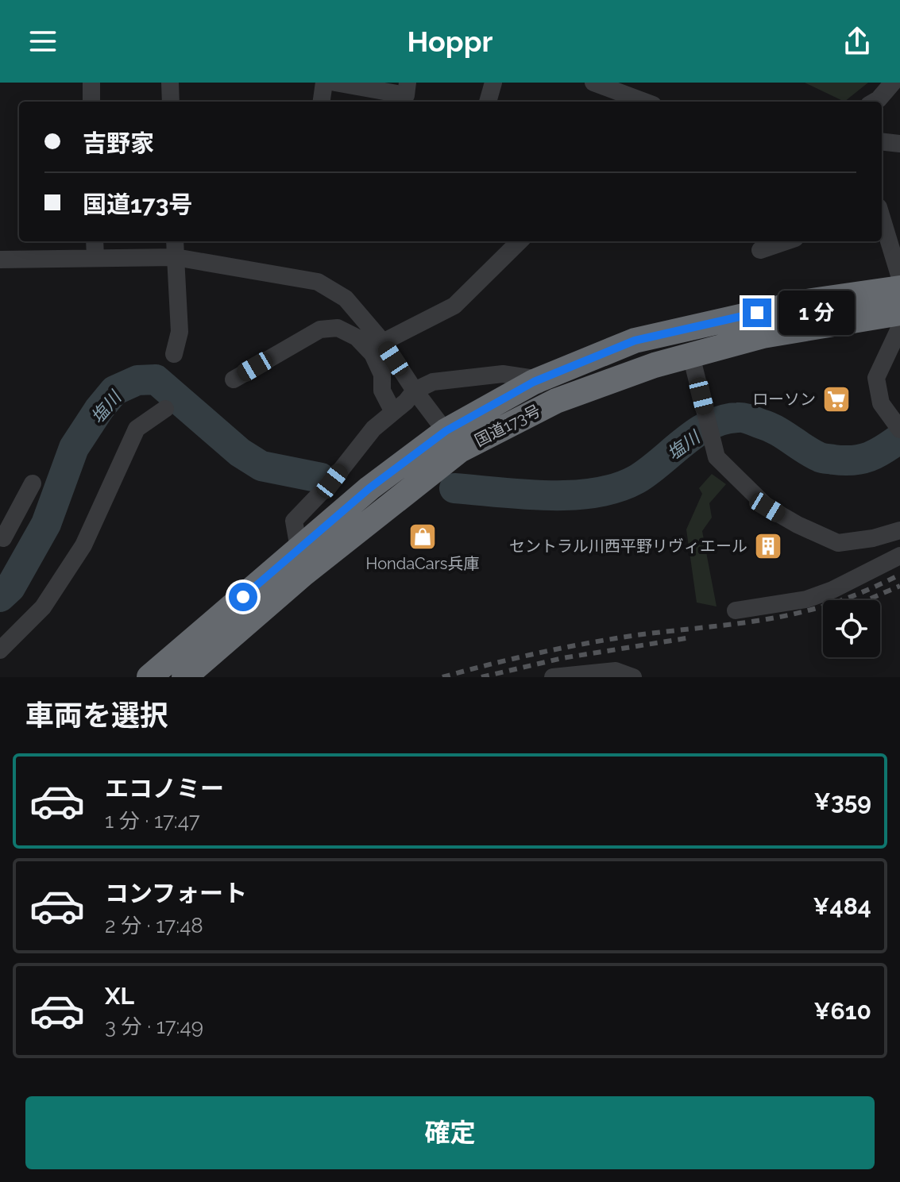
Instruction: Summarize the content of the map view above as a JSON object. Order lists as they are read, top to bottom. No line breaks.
{"streets":{"highway":["国道173号"]},"water":["塩川"],"places":{"supermarket":["ローソン"],"shop":["HondaCars兵庫"],"building":["セントラル川西平野リヴィエール"]},"page":{"header":"Hoppr","banner":["吉野家","国道173号"],"bubble":"1 分","heading":"車両を選択","list":[{"name":"エコノミー","note":"1 分 · 17:47","value":"¥359"},{"name":"コンフォート","note":"2 分 · 17:48","value":"¥484"},{"name":"XL","note":"3 分 · 17:49","value":"¥610"}],"buttons":"確定"}}
